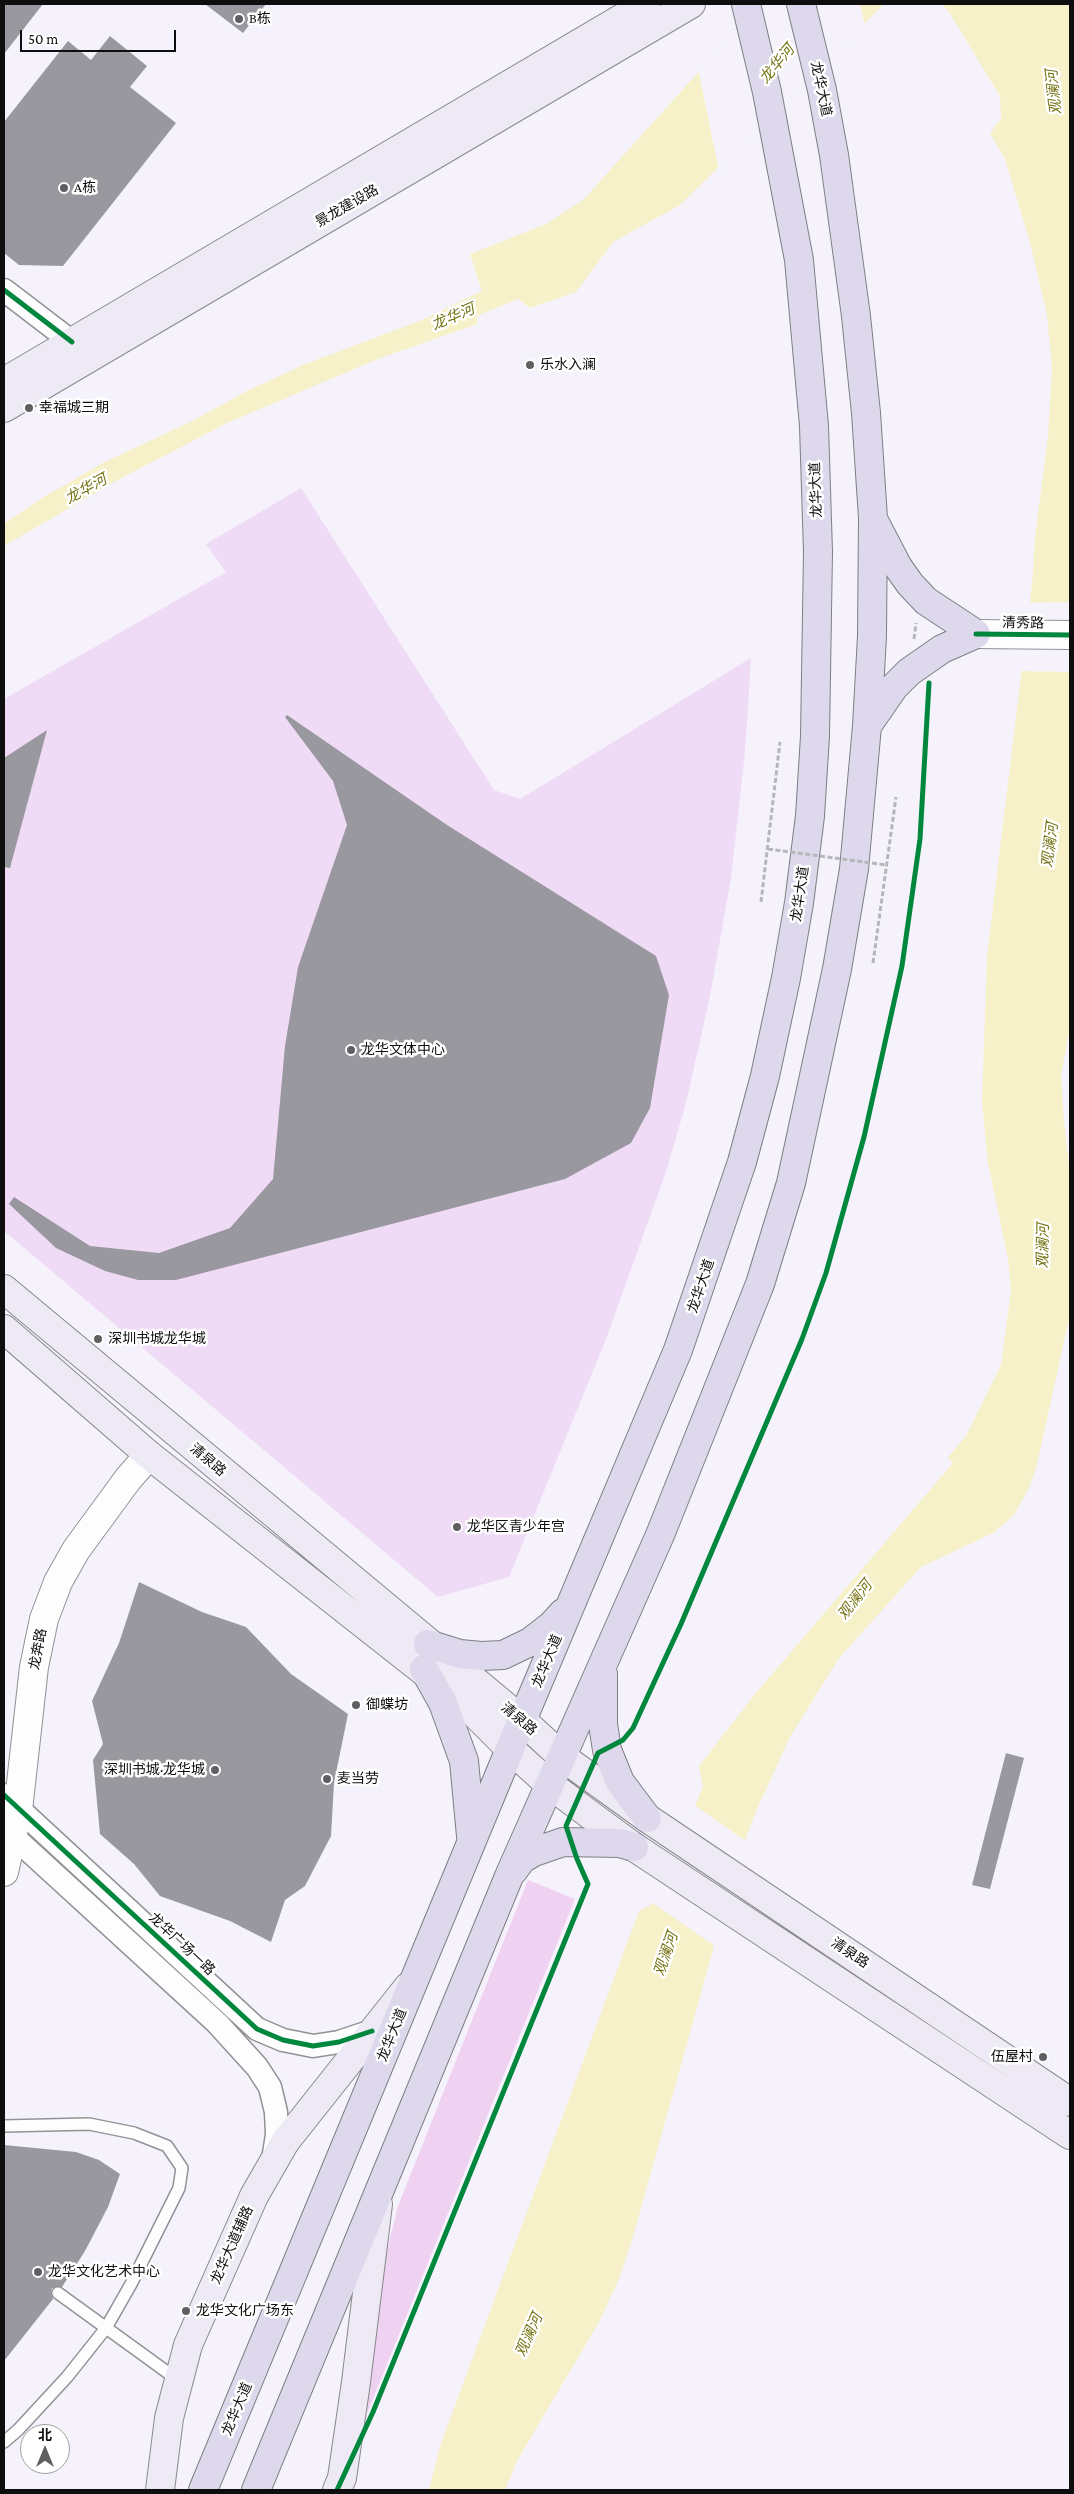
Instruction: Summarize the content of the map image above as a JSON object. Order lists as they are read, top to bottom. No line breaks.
{"streets":{"main road":["龙华大道","景龙建设路","清泉路","龙华大道辅路"],"street":["清秀路","龙奔路","龙华广场一路"]},"crossings":[["龙华大道","清泉路"],["龙华大道","龙华大道辅路"],["清泉路","龙奔路"],["龙奔路","龙华广场一路"],["龙华广场一路","龙华大道辅路"]],"water":["龙华河","观澜河"],"places":["B栋","A栋","乐水入澜","幸福城三期","龙华文体中心","深圳书城龙华城","龙华区青少年宫","御蝶坊","深圳书城·龙华城","麦当劳","伍屋村","龙华文化艺术中心","龙华文化广场东"],"scale_bar":"50 m","north":"top"}
